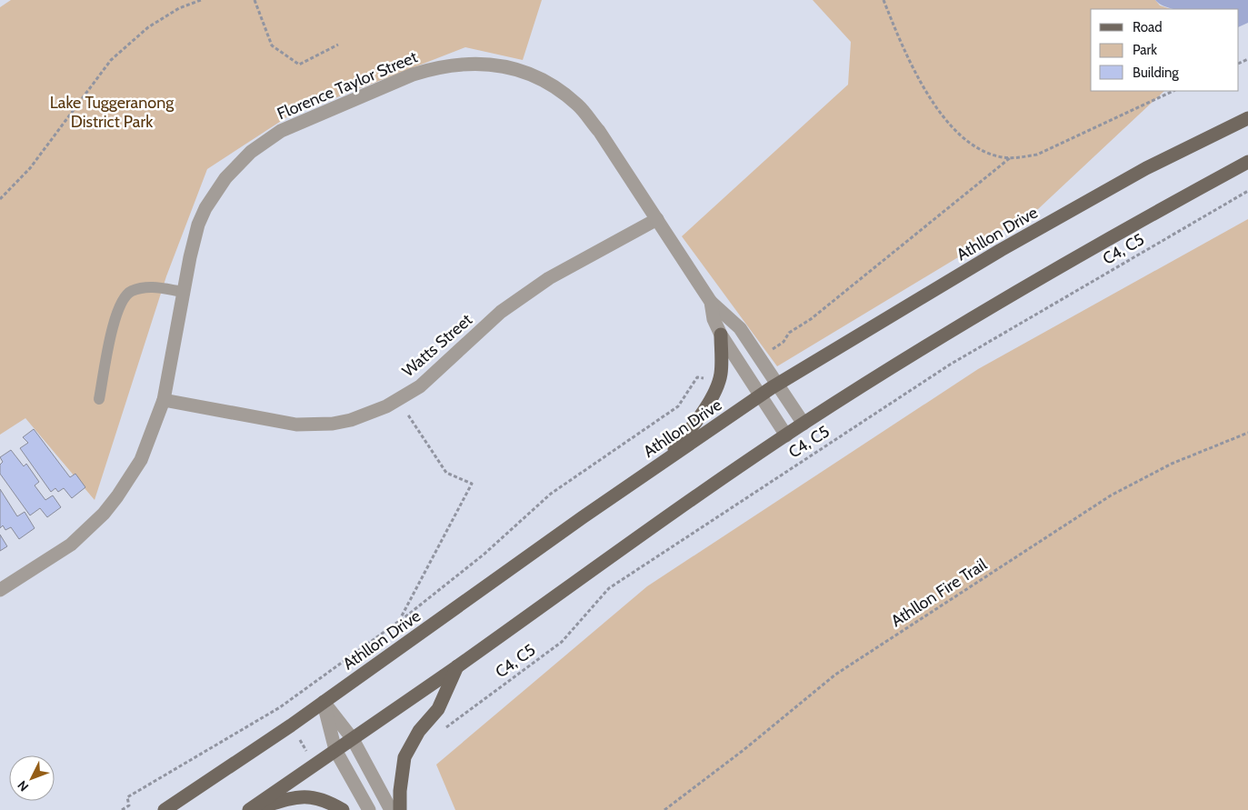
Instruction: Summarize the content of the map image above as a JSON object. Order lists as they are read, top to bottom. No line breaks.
{"streets":{"main road":["Athllon Drive"],"street":["Florence Taylor Street","Watts Street"],"path":["C4, C5","Athllon Fire Trail"]},"crossings":[["Florence Taylor Street","Athllon Drive"],["Florence Taylor Street","Watts Street"]],"parks":["Lake Tuggeranong District Park"],"legend":["Road","Park","Building"],"north":"bottom left"}
